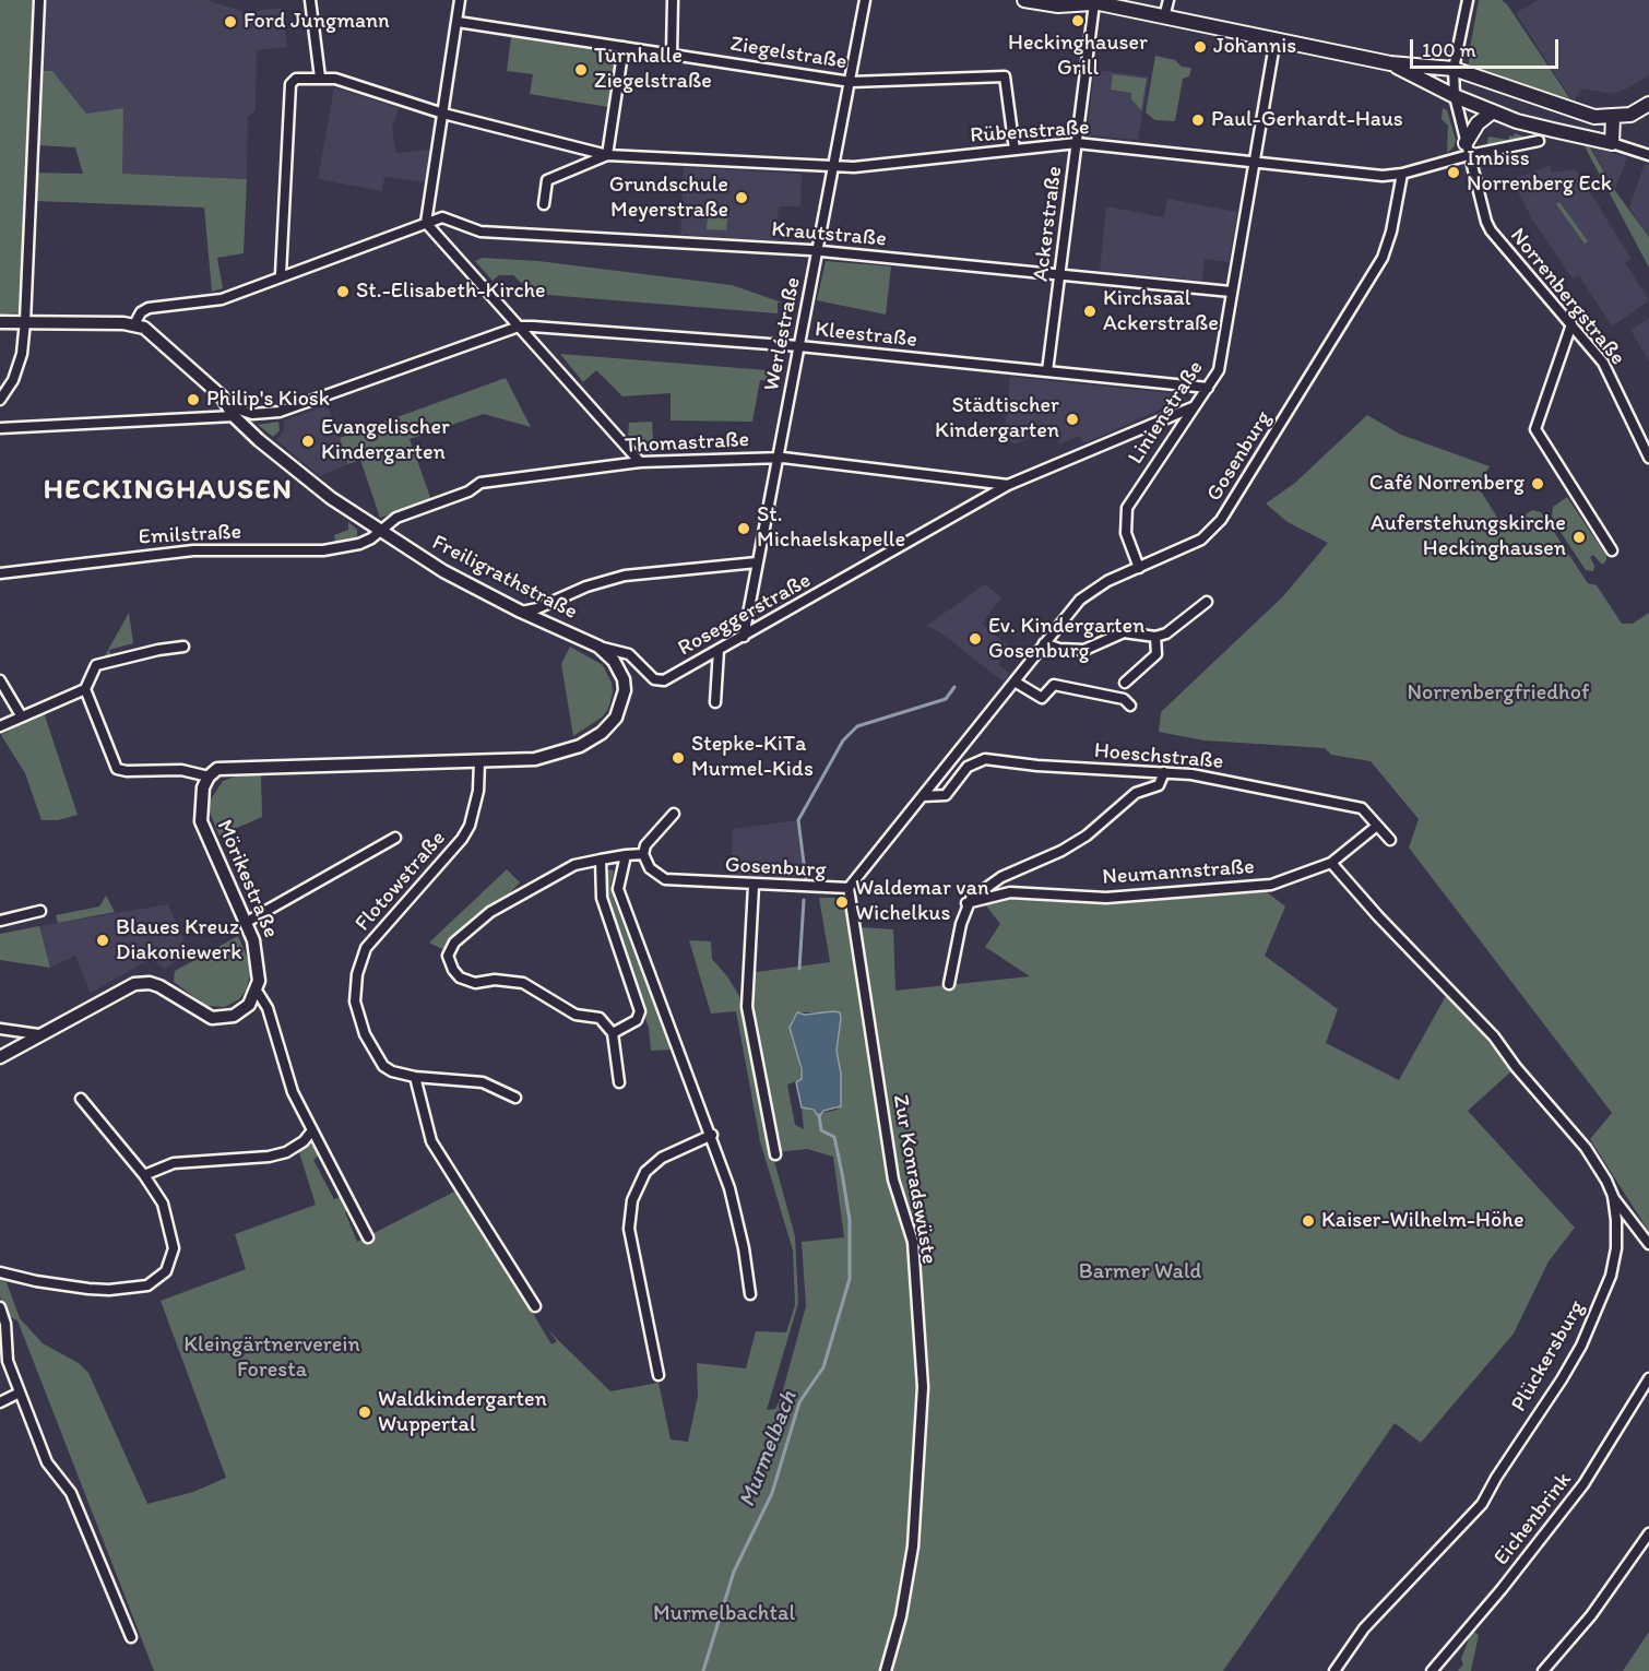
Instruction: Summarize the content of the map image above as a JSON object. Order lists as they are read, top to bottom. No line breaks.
{"streets":{"street":["Ziegelstraße","Rübenstraße","Ackerstraße","Krautstraße","Norrenbergstraße","Werléstraße","Kleestraße","Linienstraße","Thomastraße","Gosenburg","Emilstraße","Freiligrathstraße","Roseggerstraße","Hoeschstraße","Neumannstraße","Mörikestraße","Flotowstraße","Zur Konradswüste","Plückersburg","Eichenbrink"]},"crossings":[["Ziegelstraße","Rübenstraße"],["Ziegelstraße","Werléstraße"],["Rübenstraße","Ackerstraße"],["Rübenstraße","Norrenbergstraße"],["Rübenstraße","Werléstraße"],["Rübenstraße","Linienstraße"],["Rübenstraße","Gosenburg"],["Ackerstraße","Krautstraße"],["Ackerstraße","Kleestraße"],["Krautstraße","Werléstraße"],["Krautstraße","Linienstraße"],["Krautstraße","Freiligrathstraße"],["Werléstraße","Kleestraße"],["Werléstraße","Thomastraße"],["Werléstraße","Roseggerstraße"],["Kleestraße","Linienstraße"],["Linienstraße","Gosenburg"],["Linienstraße","Roseggerstraße"],["Thomastraße","Emilstraße"],["Thomastraße","Freiligrathstraße"],["Thomastraße","Roseggerstraße"],["Gosenburg","Hoeschstraße"],["Gosenburg","Zur Konradswüste"],["Emilstraße","Freiligrathstraße"],["Freiligrathstraße","Roseggerstraße"],["Freiligrathstraße","Mörikestraße"],["Freiligrathstraße","Flotowstraße"],["Hoeschstraße","Neumannstraße"],["Neumannstraße","Plückersburg"]],"districts":["HECKINGHAUSEN"],"water":["Murmelbach"],"parks":["Norrenbergfriedhof","Barmer Wald","Kleingärtnerverein Foresta","Murmelbachtal"],"places":["Heckinghauser Grill","Ford Jungmann","Johannis","Turnhalle Ziegelstraße","Paul-Gerhardt-Haus","Imbiss Norrenberg Eck","Grundschule Meyerstraße","St.-Elisabeth-Kirche","Kirchsaal Ackerstraße","Philip's Kiosk","Städtischer Kindergarten","Evangelischer Kindergarten","Café Norrenberg","St. Michaelskapelle","Auferstehungskirche Heckinghausen","Ev. Kindergarten Gosenburg","Stepke-KiTa Murmel-Kids","Waldemar van Wichelkus","Blaues Kreuz Diakoniewerk","Kaiser-Wilhelm-Höhe","Waldkindergarten Wuppertal"],"scale_bar":"100 m"}
